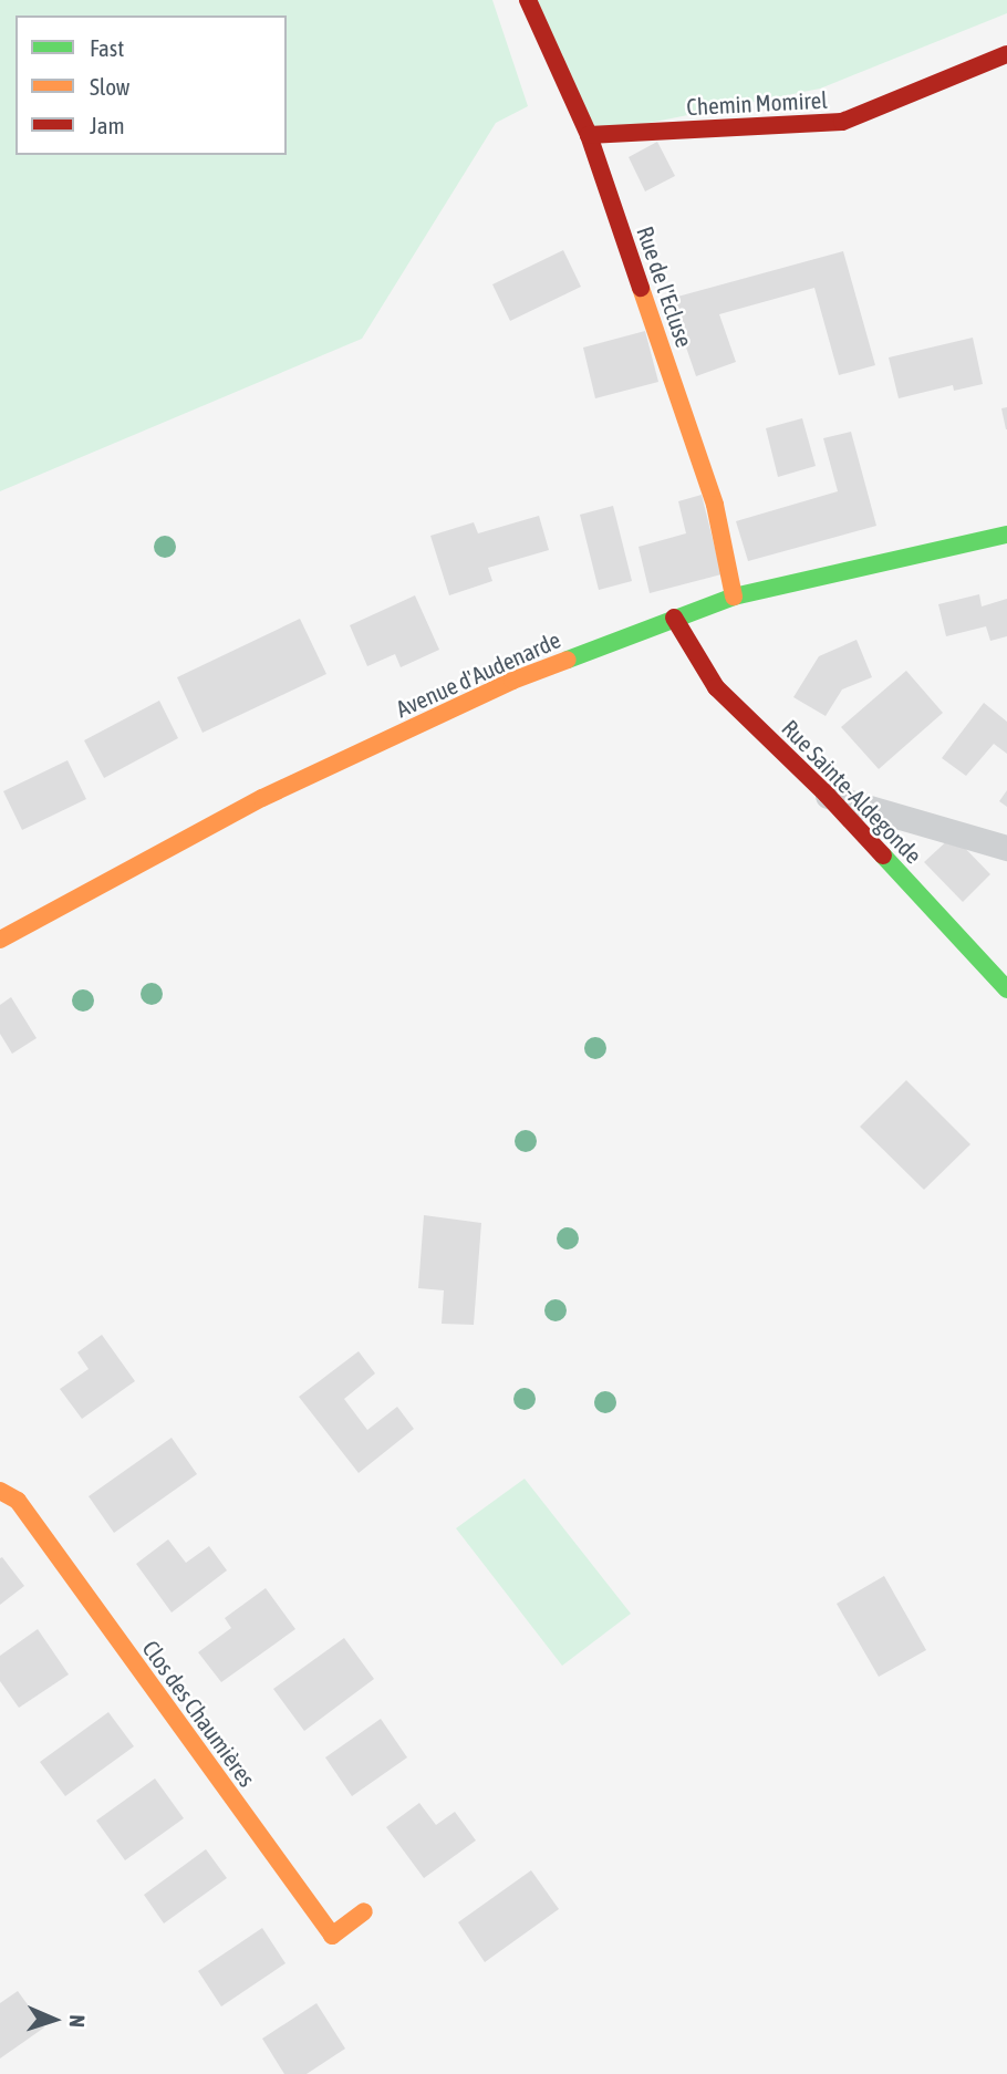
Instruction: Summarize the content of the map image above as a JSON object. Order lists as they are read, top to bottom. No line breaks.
{"streets":{"street":["Chemin Momirel","Rue de l'Ecluse","Avenue d'Audenarde","Rue Sainte-Aldegonde","Clos des Chaumières"]},"crossings":[["Chemin Momirel","Rue de l'Ecluse"],["Rue de l'Ecluse","Avenue d'Audenarde"],["Avenue d'Audenarde","Rue Sainte-Aldegonde"]],"legend":["Fast","Slow","Jam"],"north":"right"}
